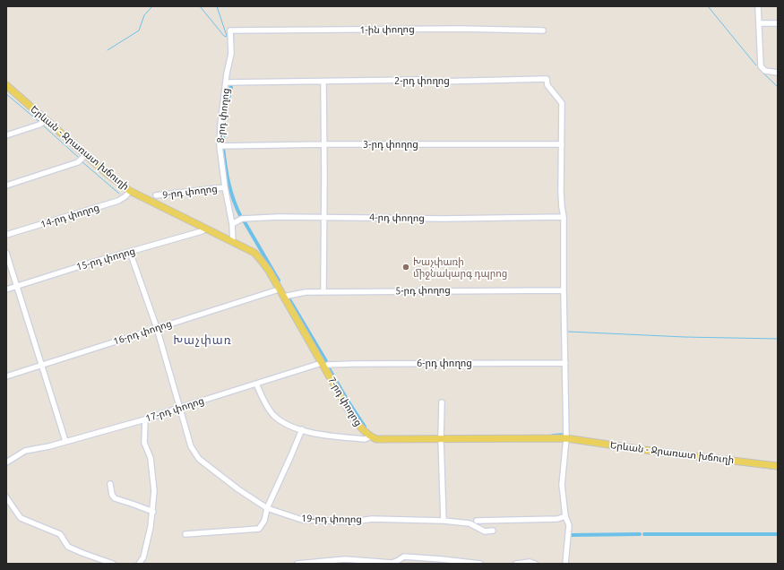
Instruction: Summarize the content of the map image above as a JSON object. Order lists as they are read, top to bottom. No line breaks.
{"streets":{"main road":["Երևան - Ջրառատ խճուղի","7-րդ փողոց"],"street":["1-ին փողոց","2-րդ փողոց","8-րդ փողոց","3-րդ փողոց","9-րդ փողոց","14-րդ փողոց","4-րդ փողոց","15-րդ փողոց","5-րդ փողոց","16-րդ փողոց","6-րդ փողոց","17-րդ փողոց","19-րդ փողոց"]},"crossings":[["1-ին փողոց","8-րդ փողոց"],["2-րդ փողոց","8-րդ փողոց"],["2-րդ փողոց","3-րդ փողոց"],["8-րդ փողոց","3-րդ փողոց"],["8-րդ փողոց","Երևան - Ջրառատ խճուղի"],["8-րդ փողոց","9-րդ փողոց"],["8-րդ փողոց","4-րդ փողոց"],["8-րդ փողոց","7-րդ փողոց"],["Երևան - Ջրառատ խճուղի","14-րդ փողոց"],["Երևան - Ջրառատ խճուղի","15-րդ փողոց"],["Երևան - Ջրառատ խճուղի","7-րդ փողոց"],["15-րդ փողոց","19-րդ փողոց"],["5-րդ փողոց","7-րդ փողոց"],["16-րդ փողոց","7-րդ փողոց"],["16-րդ փողոց","19-րդ փողոց"],["6-րդ փողոց","7-րդ փողոց"],["6-րդ փողոց","17-րդ փողոց"],["7-րդ փողոց","17-րդ փողոց"],["17-րդ փողոց","19-րդ փողոց"]],"districts":["Խաչփառ"],"places":["Խաչփառի միջնակարգ դպրոց"]}
